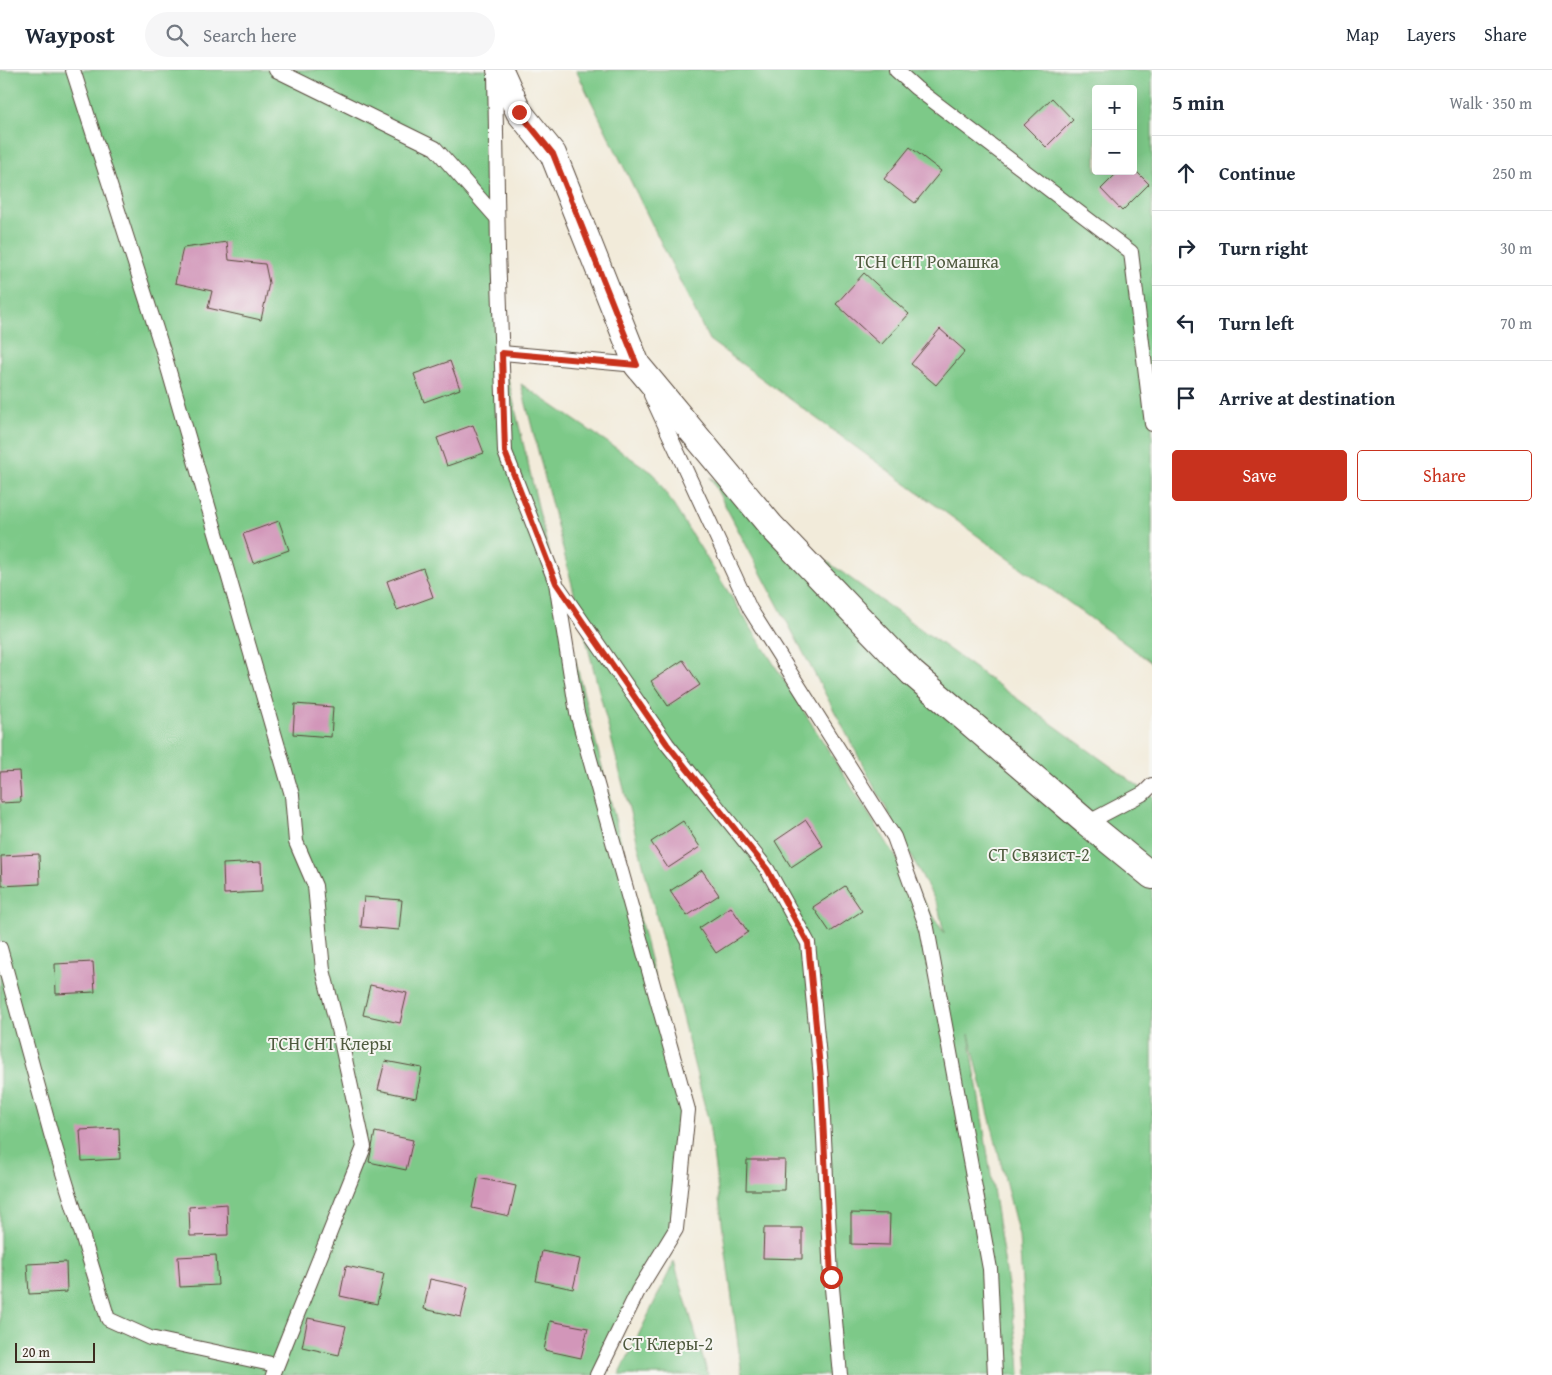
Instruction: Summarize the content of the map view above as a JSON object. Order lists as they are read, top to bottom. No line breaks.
{"parks":["ТСН СНТ Ромашка","СТ Связист-2","ТСН СНТ Клеры","СТ Клеры-2"],"scale_bar":"20 m","page":{"header":"Waypost","search":"Search here","nav":["Map","Layers","Share"],"heading":["5 min","Walk · 350 m"],"map_buttons":["+","−"],"list":[["Continue","250 m"],["Turn right","30 m"],["Turn left","70 m"],"Arrive at destination"],"buttons":["Save","Share"],"scale":"20 m"}}
